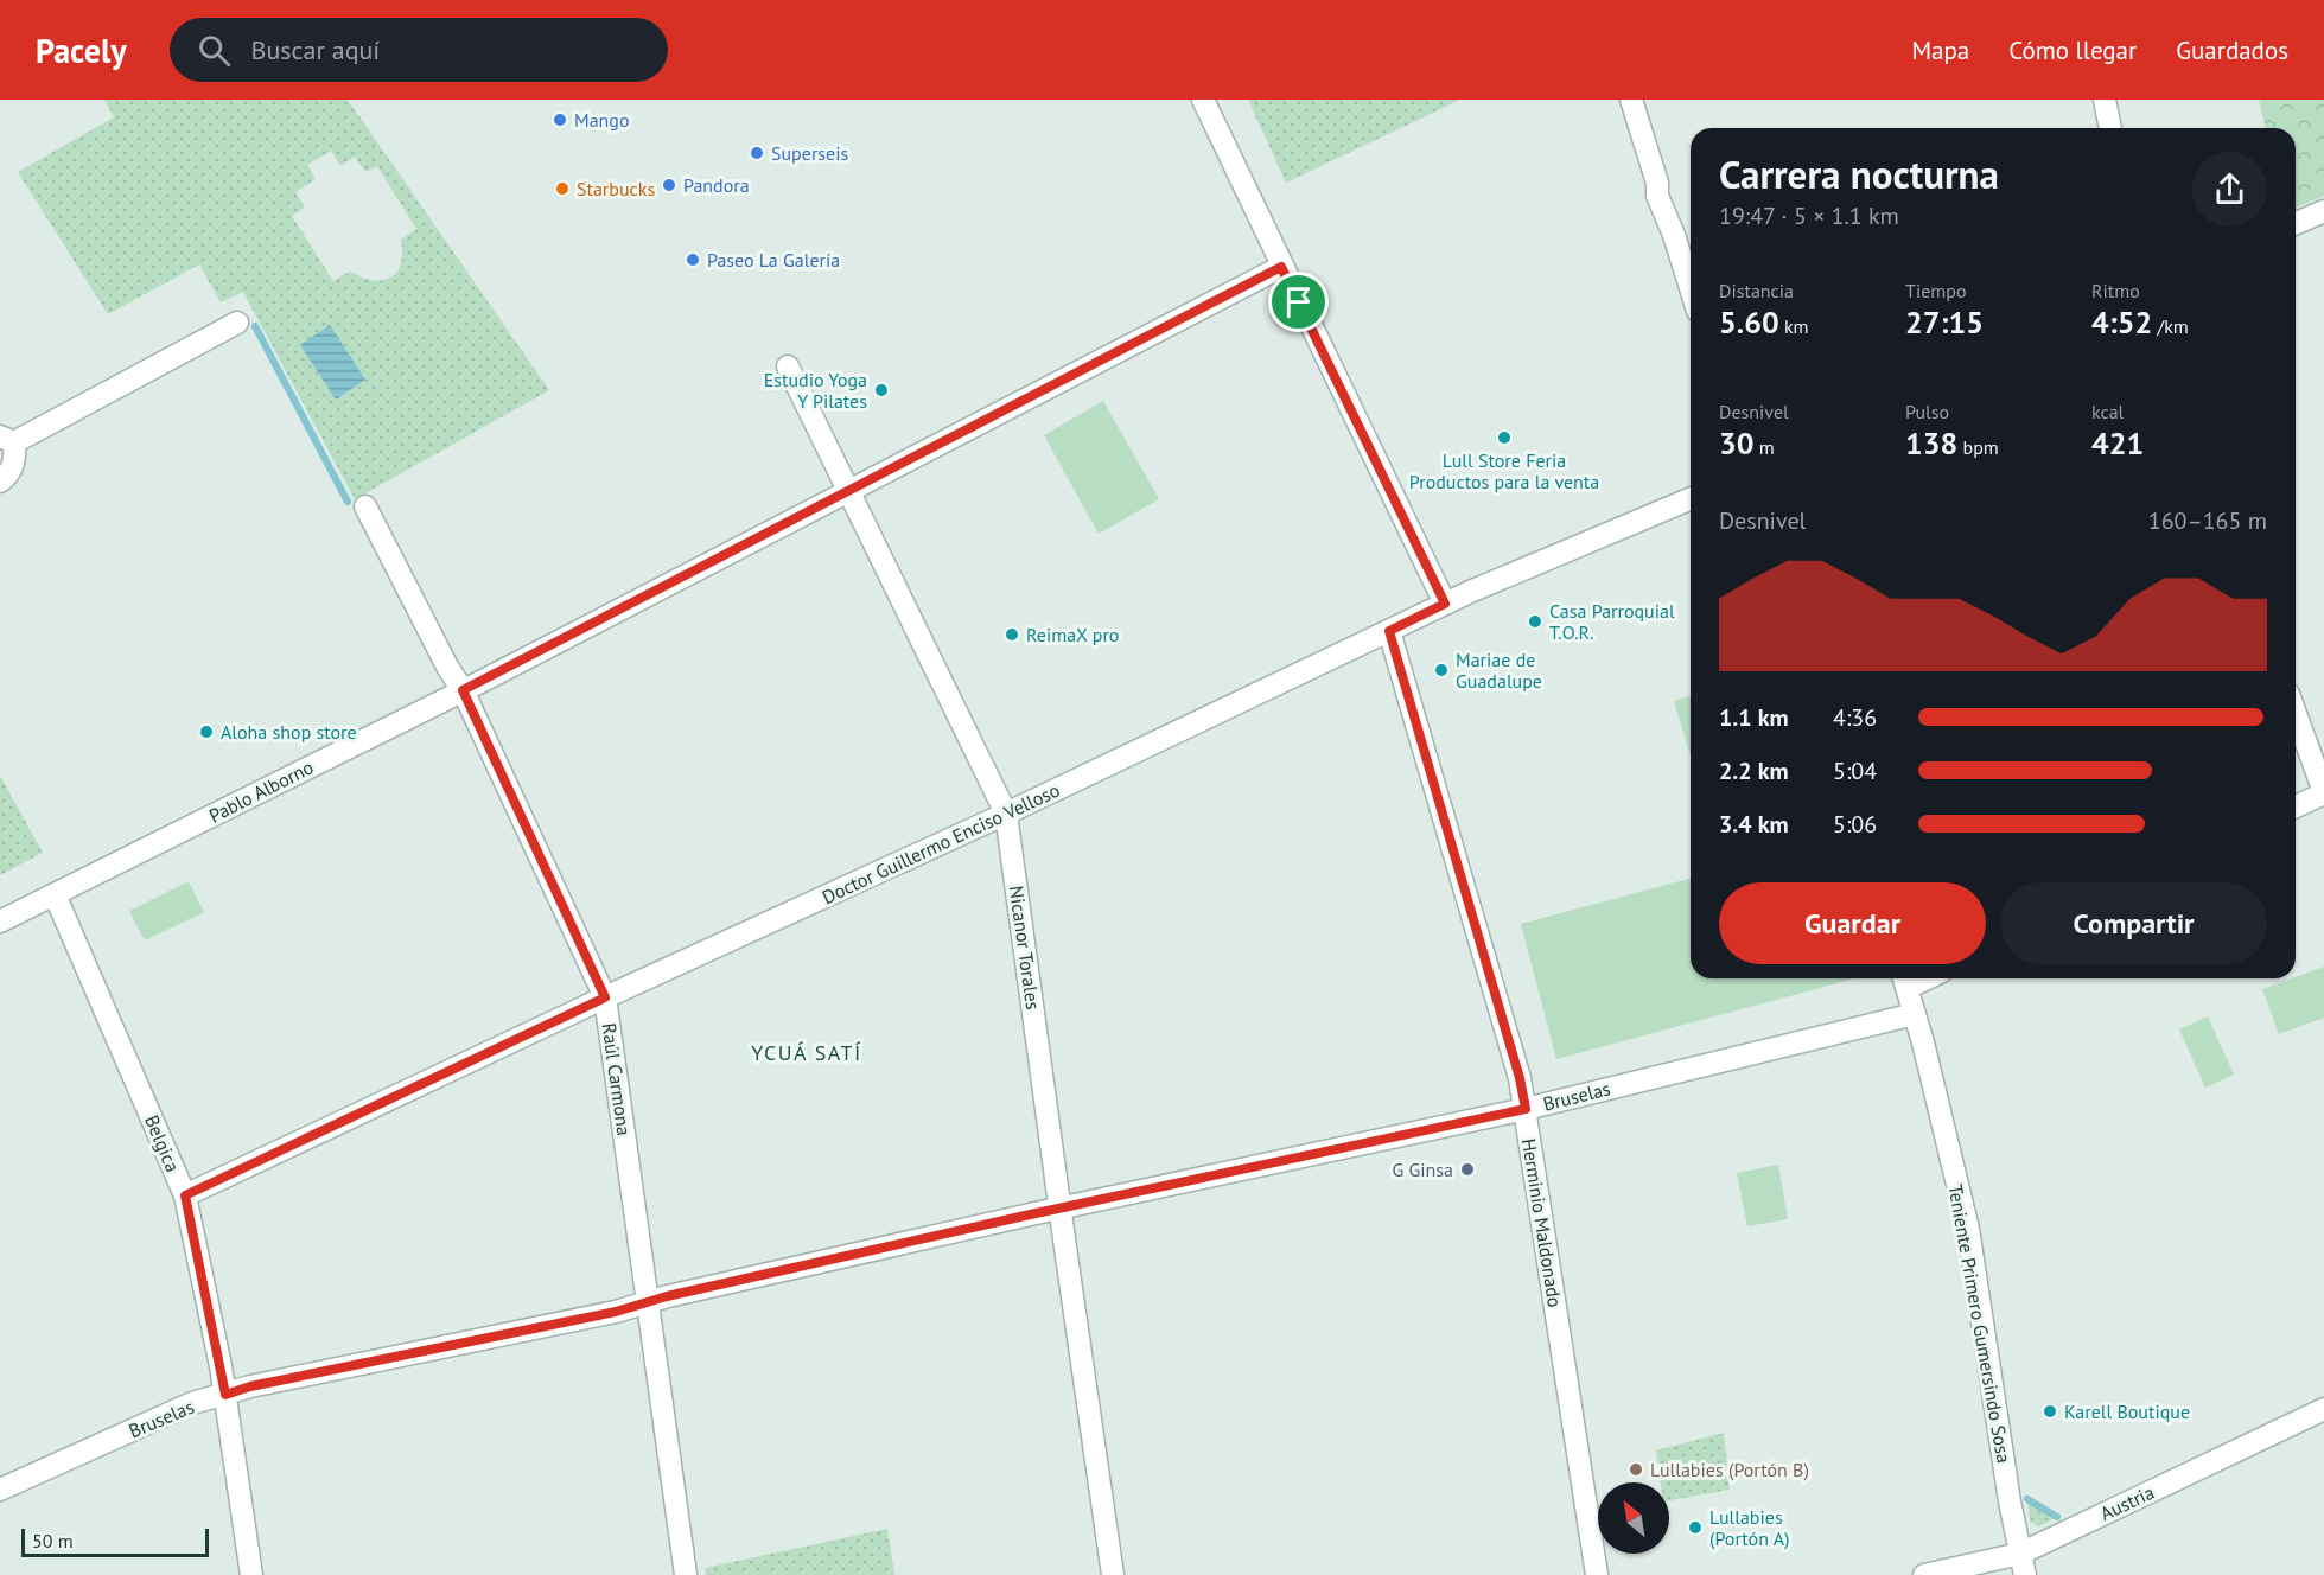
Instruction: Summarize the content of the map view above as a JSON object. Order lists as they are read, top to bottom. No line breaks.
{"streets":{"street":["Pablo Alborno","Doctor Guillermo Enciso Velloso","Nicanor Torales","Raúl Carmona","Bruselas","Belgica","Herminio Maldonado","Teniente Primero Gumersindo Sosa","Austria"]},"crossings":[["Pablo Alborno","Nicanor Torales"],["Pablo Alborno","Raúl Carmona"],["Pablo Alborno","Belgica"],["Doctor Guillermo Enciso Velloso","Nicanor Torales"],["Doctor Guillermo Enciso Velloso","Raúl Carmona"],["Doctor Guillermo Enciso Velloso","Belgica"],["Doctor Guillermo Enciso Velloso","Herminio Maldonado"],["Nicanor Torales","Bruselas"],["Raúl Carmona","Bruselas"],["Bruselas","Belgica"],["Bruselas","Herminio Maldonado"],["Bruselas","Teniente Primero Gumersindo Sosa"],["Teniente Primero Gumersindo Sosa","Austria"]],"districts":["YCUÁ SATÍ"],"places":["Mango","Superseis","Pandora","Starbucks","Paseo La Galería","Estudio Yoga Y Pilates","Lull Store Feria Productos para la venta","Casa Parroquial T.O.R.","ReimaX pro","Mariae de Guadalupe","Aloha shop store","G Ginsa","Karell Boutique","Lullabies (Portón B)","Lullabies (Portón A)"],"scale_bar":"50 m","north":"top left","page":{"header":"Pacely","search":"Buscar aquí","nav":["Mapa","Cómo llegar","Guardados"],"heading":["Carrera nocturna","19:47 · 5 × 1.1 km"],"stats":[["Distancia","5.60 km"],["Tiempo","27:15"],["Ritmo","4:52 /km"],["Desnivel","30 m"],["Pulso","138 bpm"],["kcal","421"]],"chart":["Desnivel","160–165 m"],"list":[{"name":"1.1 km","note":"4:36"},{"name":"2.2 km","note":"5:04"},{"name":"3.4 km","note":"5:06"}],"buttons":["Guardar","Compartir"],"scale":"50 m"}}
